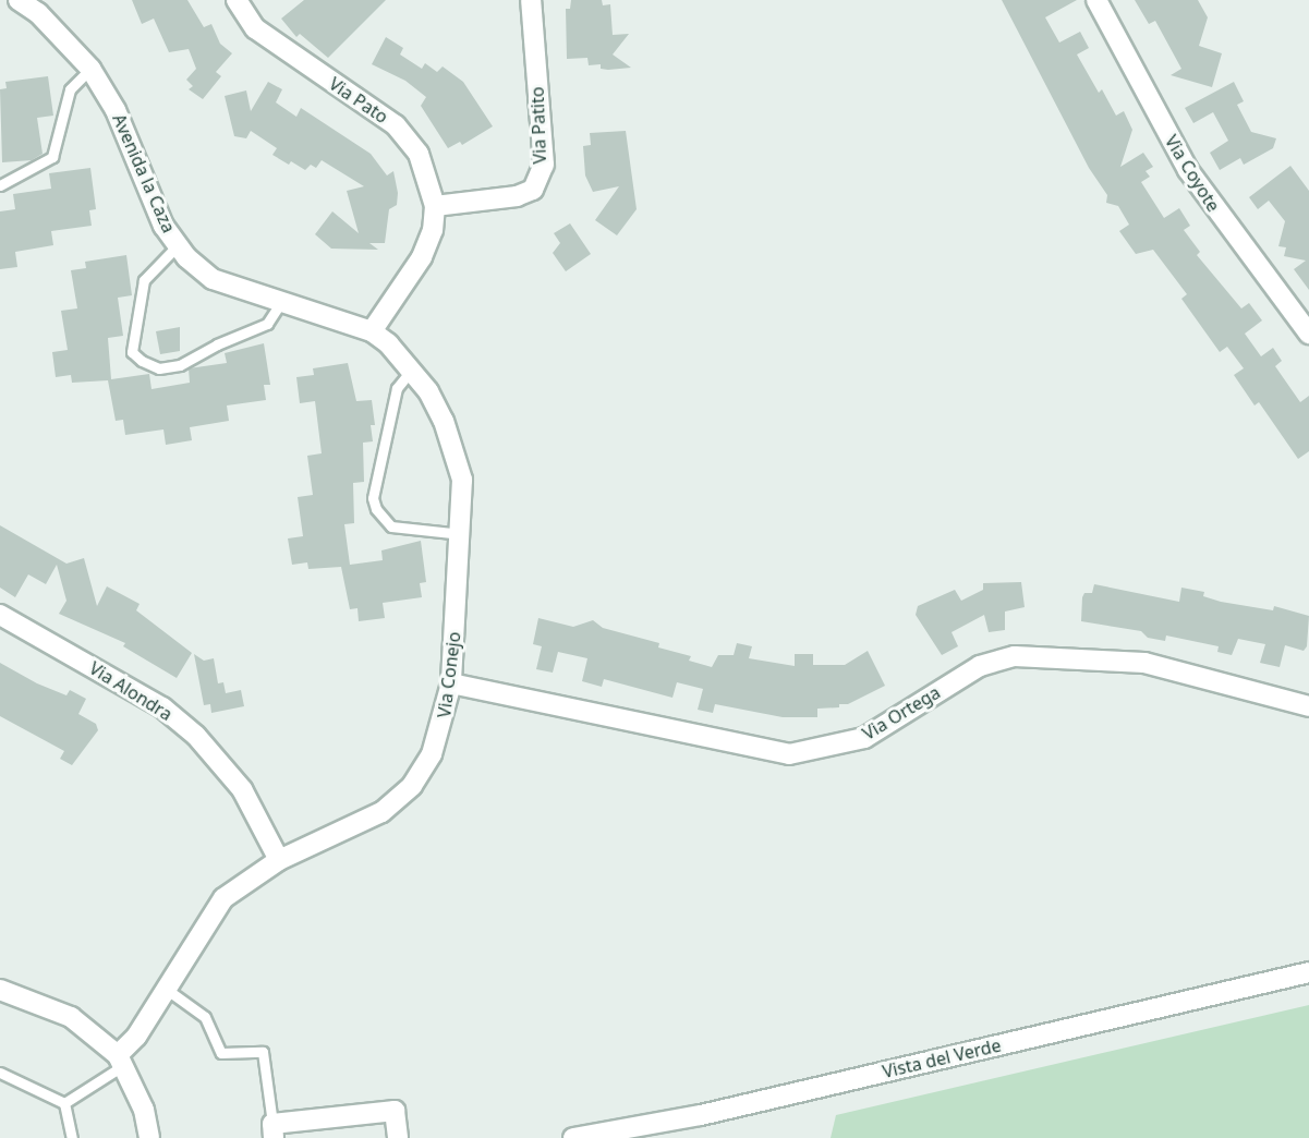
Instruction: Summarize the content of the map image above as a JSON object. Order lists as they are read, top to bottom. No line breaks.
{"streets":{"street":["Via Pato","Via Patito","Avenida la Caza","Via Coyote","Via Conejo","Via Alondra","Via Ortega","Vista del Verde"]},"crossings":[["Via Pato","Via Patito"],["Via Pato","Avenida la Caza"],["Via Pato","Via Conejo"],["Avenida la Caza","Via Conejo"],["Via Conejo","Via Alondra"],["Via Conejo","Via Ortega"]]}
